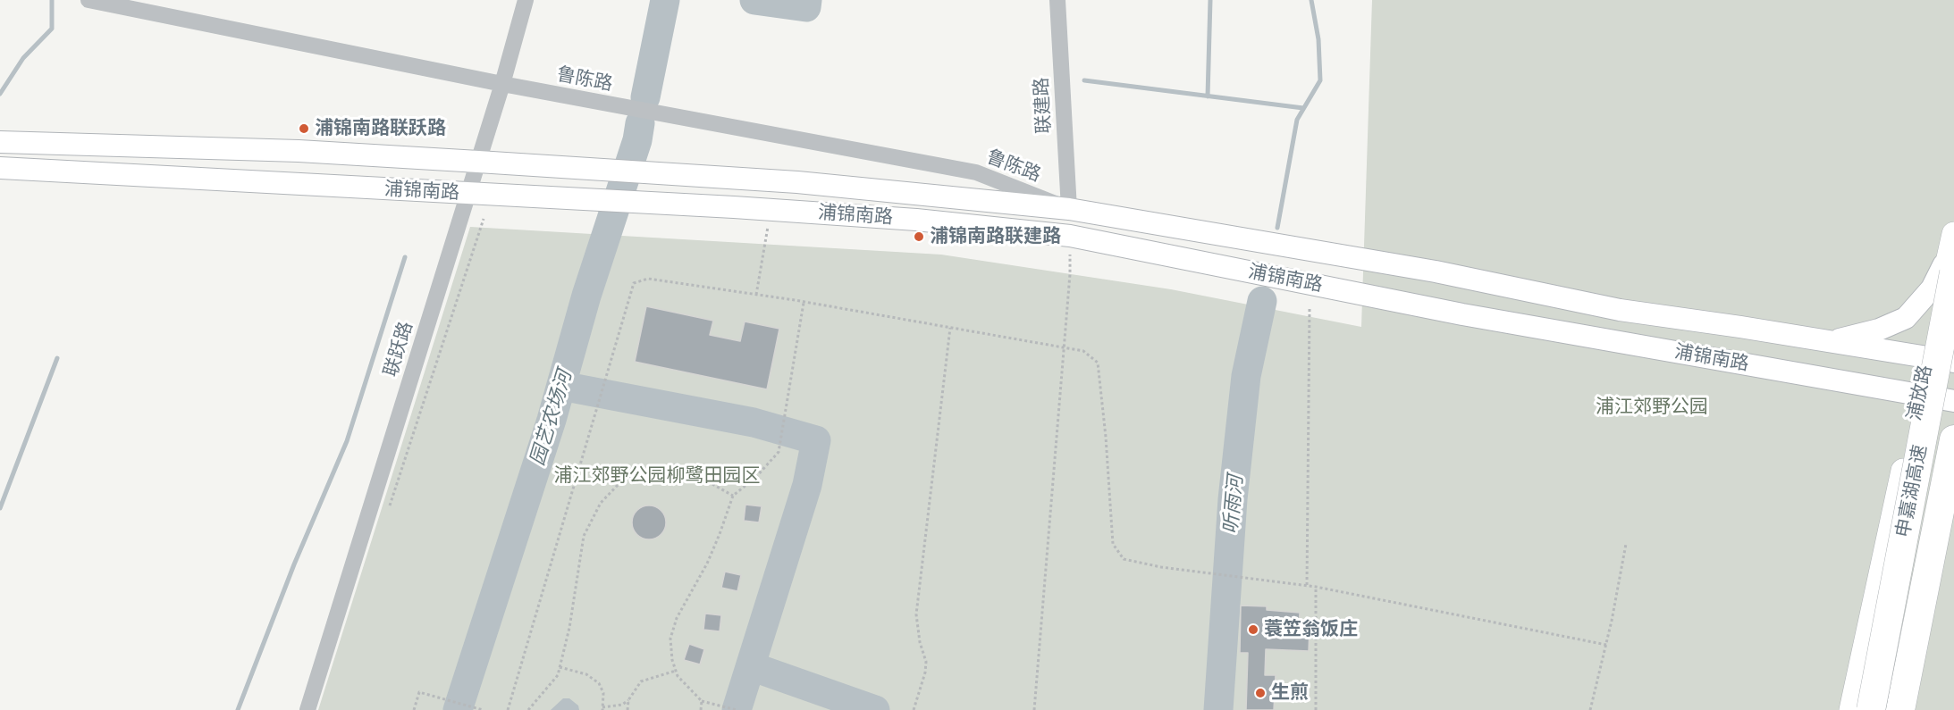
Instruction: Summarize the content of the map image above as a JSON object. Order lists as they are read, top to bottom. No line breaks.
{"streets":{"highway":["申嘉湖高速"],"main road":["浦锦南路","浦放路"],"street":["鲁陈路","联建路","联跃路"]},"crossings":[["鲁陈路","联建路"],["鲁陈路","浦锦南路"],["鲁陈路","联跃路"],["联建路","浦锦南路"],["浦锦南路","联跃路"],["浦锦南路","浦放路"],["浦放路","申嘉湖高速"]],"water":["园艺农场河","听雨河"],"parks":["浦江郊野公园","浦江郊野公园柳鹭田园区"],"places":["浦锦南路联跃路","浦锦南路联建路","蓑笠翁饭庄","生煎"]}
